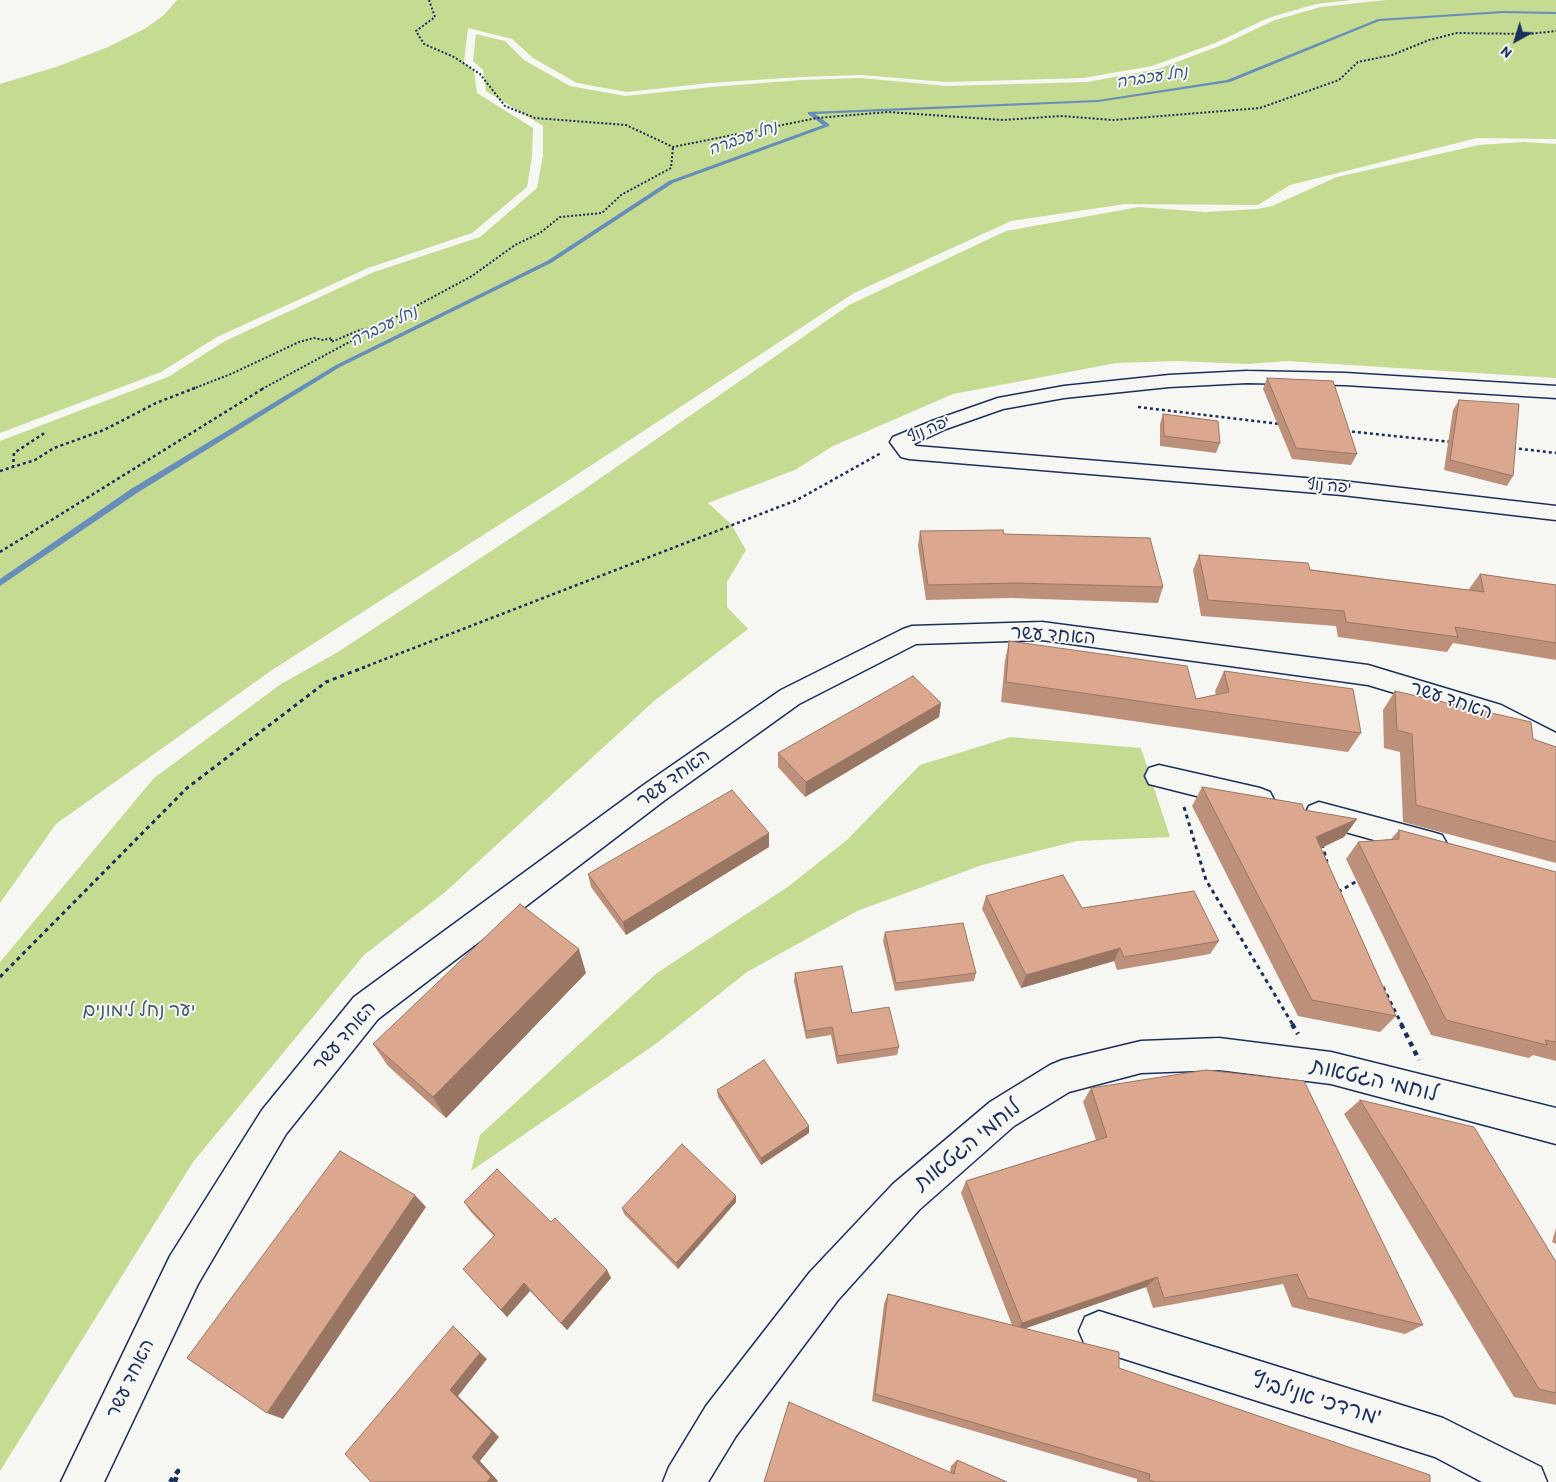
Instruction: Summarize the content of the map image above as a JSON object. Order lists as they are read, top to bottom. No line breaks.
{"streets":{"street":["יפה נוף","האחד עשר","לוחמי הגטאות","מרדכי אנילביץ'"]},"water":["נחל עכברה"],"parks":["יער נחל לימונים"],"north":"bottom left"}
